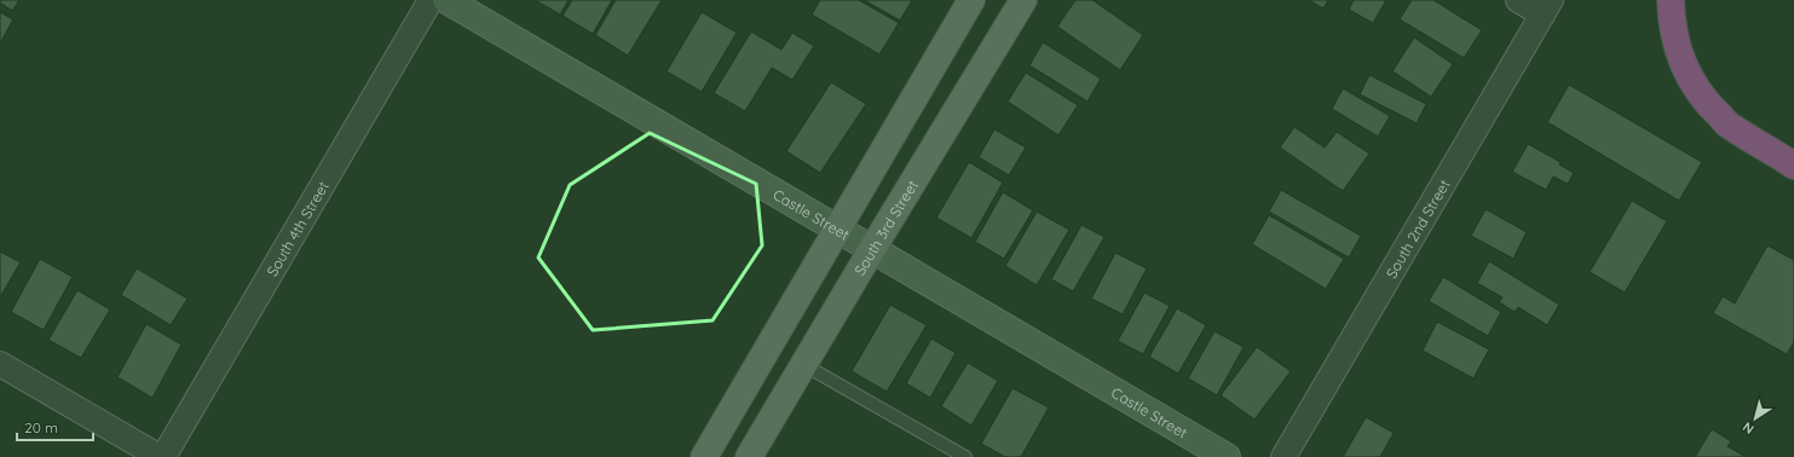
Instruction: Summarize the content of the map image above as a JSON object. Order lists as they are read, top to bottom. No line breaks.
{"streets":{"main road":["South 3rd Street"],"street":["Castle Street","South 4th Street","South 2nd Street"]},"crossings":[["Castle Street","South 3rd Street"]],"scale_bar":"20 m","north":"bottom left"}
